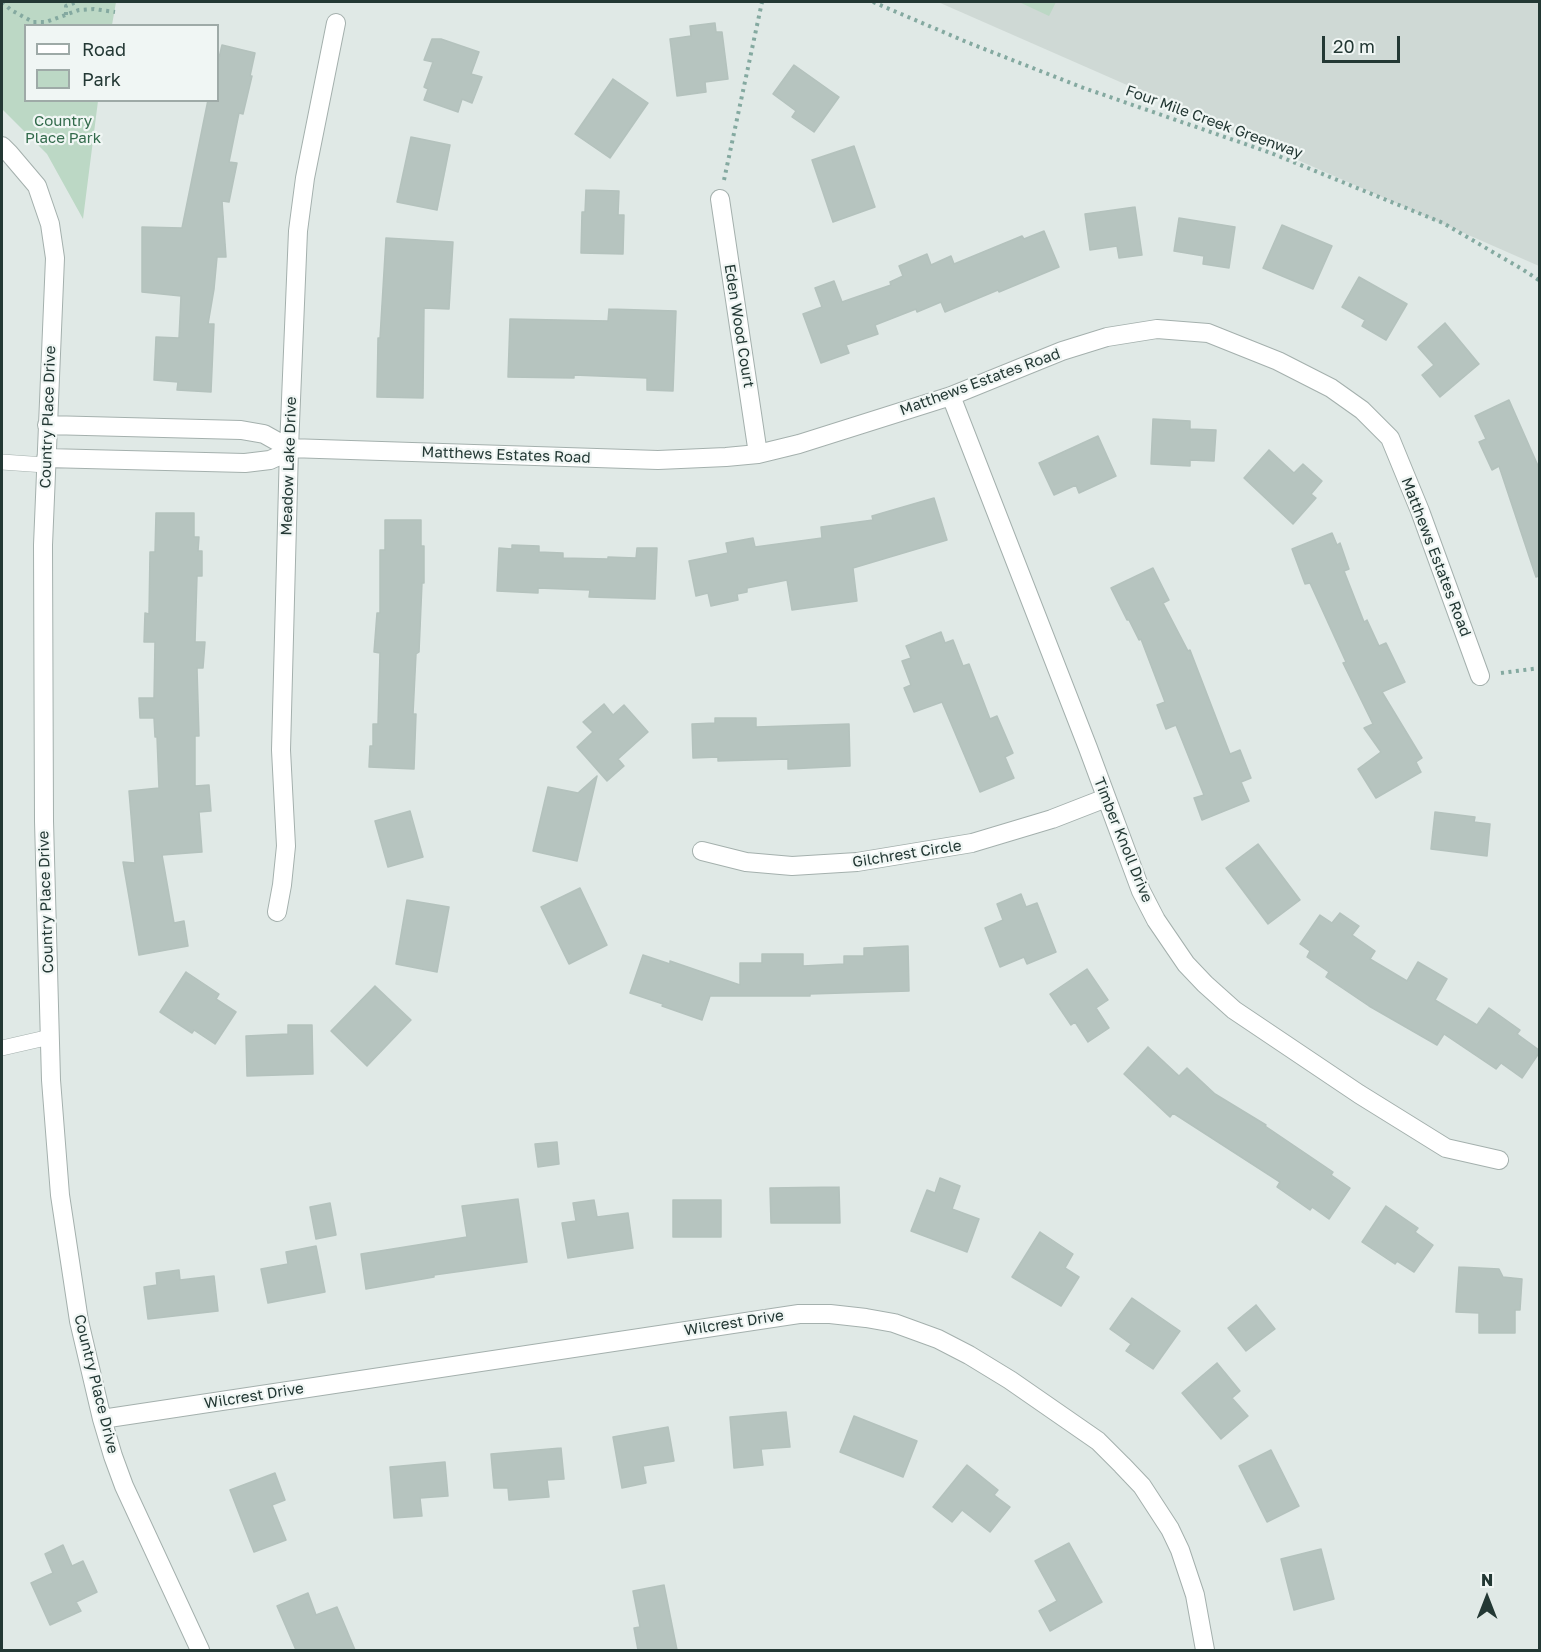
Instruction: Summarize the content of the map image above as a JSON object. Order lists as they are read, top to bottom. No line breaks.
{"streets":{"street":["Eden Wood Court","Matthews Estates Road","Country Place Drive","Meadow Lake Drive","Timber Knoll Drive","Gilchrest Circle","Wilcrest Drive"],"path":["Four Mile Creek Greenway"]},"crossings":[["Eden Wood Court","Matthews Estates Road"],["Matthews Estates Road","Country Place Drive"],["Matthews Estates Road","Meadow Lake Drive"],["Matthews Estates Road","Timber Knoll Drive"],["Country Place Drive","Wilcrest Drive"],["Timber Knoll Drive","Gilchrest Circle"]],"parks":["Country Place Park"],"legend":["Road","Park"],"scale_bar":"20 m","north":"top"}
